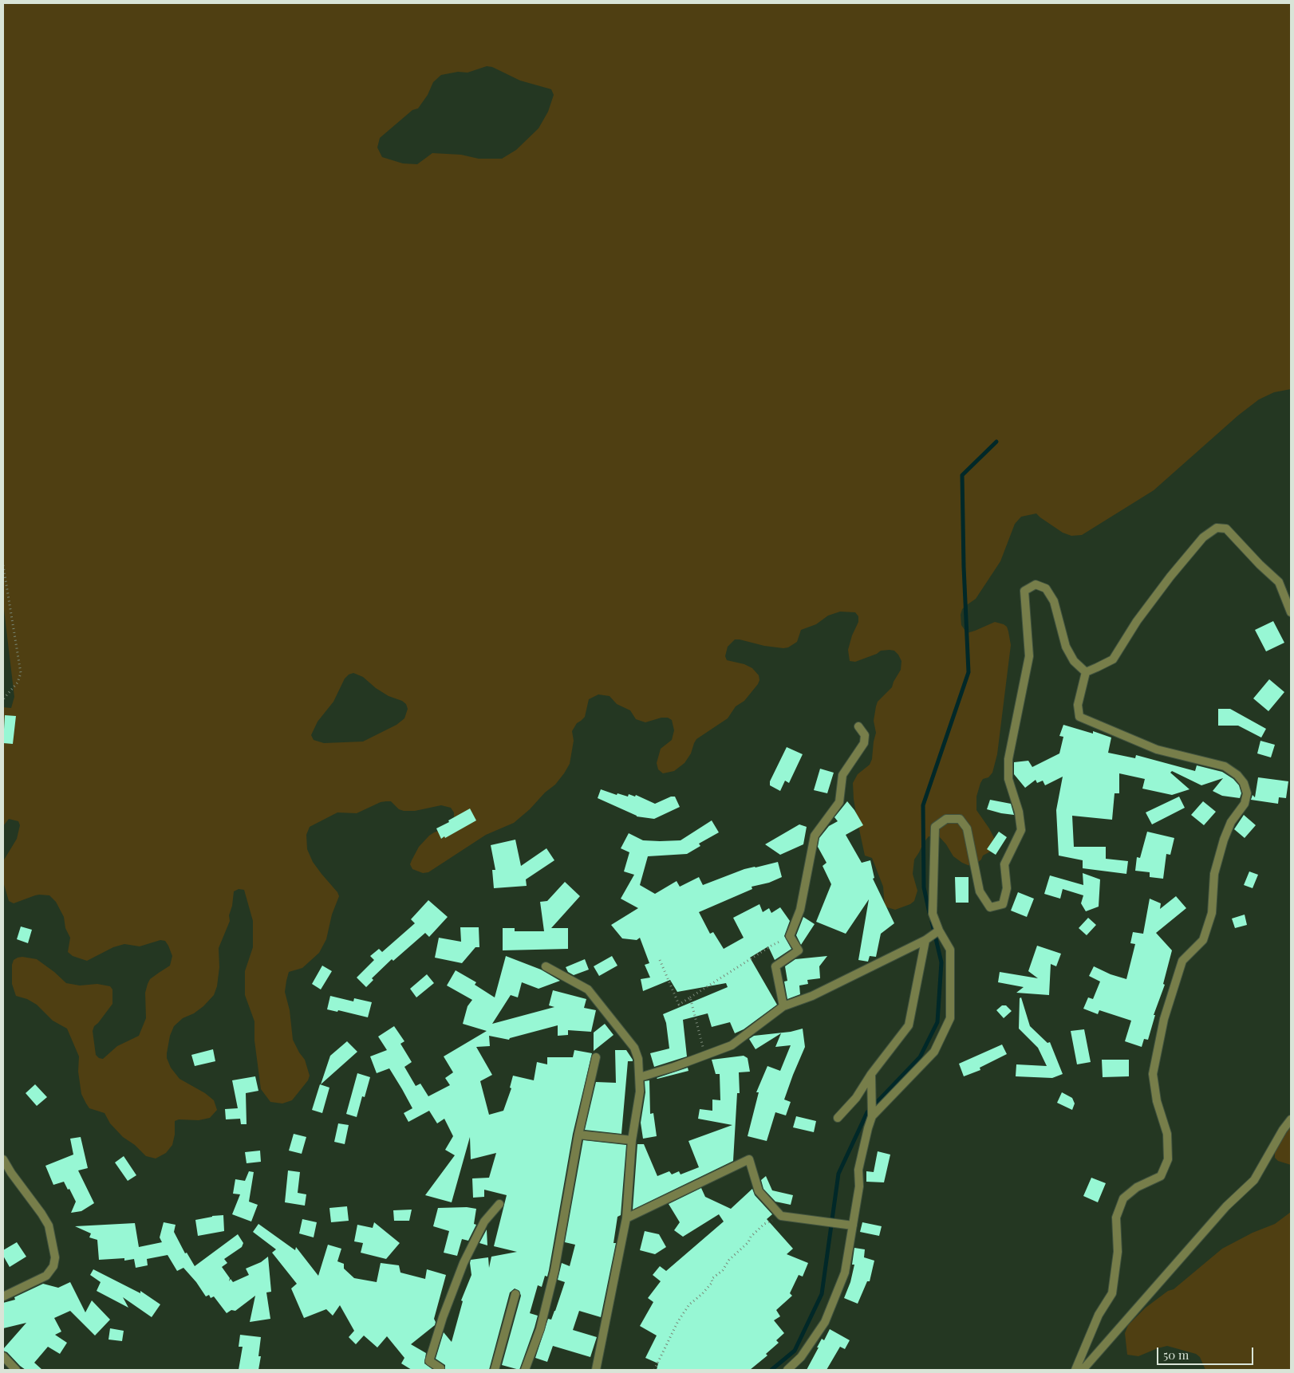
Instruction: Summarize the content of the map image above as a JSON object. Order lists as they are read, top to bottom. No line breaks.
{"scale_bar":"50 m"}
